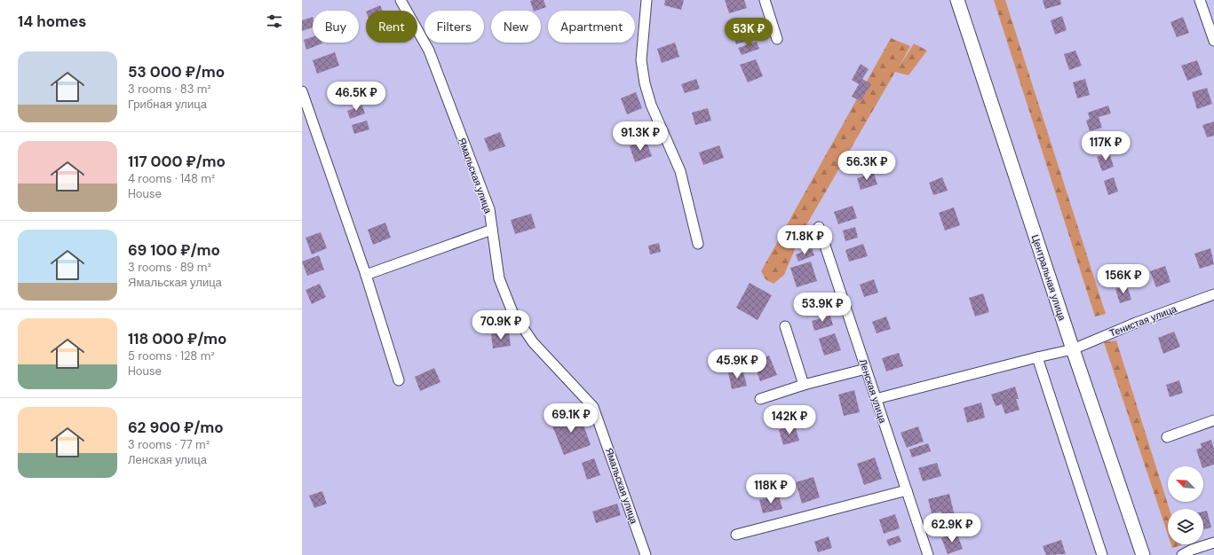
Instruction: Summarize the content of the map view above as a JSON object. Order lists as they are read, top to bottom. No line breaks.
{"streets":{"main road":["Центральная улица"],"street":["Ямальская улица","Тенистая улица","Ленская улица"]},"crossings":[["Центральная улица","Тенистая улица"],["Тенистая улица","Ленская улица"]],"north":"top left","page":{"heading":"14 homes","chip":["Buy","Rent","Filters","New","Apartment"],"price":["53K ₽","46.5K ₽","91.3K ₽","117K ₽","56.3K ₽","71.8K ₽","156K ₽","53.9K ₽","70.9K ₽","45.9K ₽","69.1K ₽","142K ₽","118K ₽","62.9K ₽"],"list":[{"name":"53 000 ₽/mo","note":"3 rooms · 83 m² · Грибная улица"},{"name":"117 000 ₽/mo","note":"4 rooms · 148 m² · House"},{"name":"69 100 ₽/mo","note":"3 rooms · 89 m² · Ямальская улица"},{"name":"118 000 ₽/mo","note":"5 rooms · 128 m² · House"},{"name":"62 900 ₽/mo","note":"3 rooms · 77 m² · Ленская улица"}]}}
